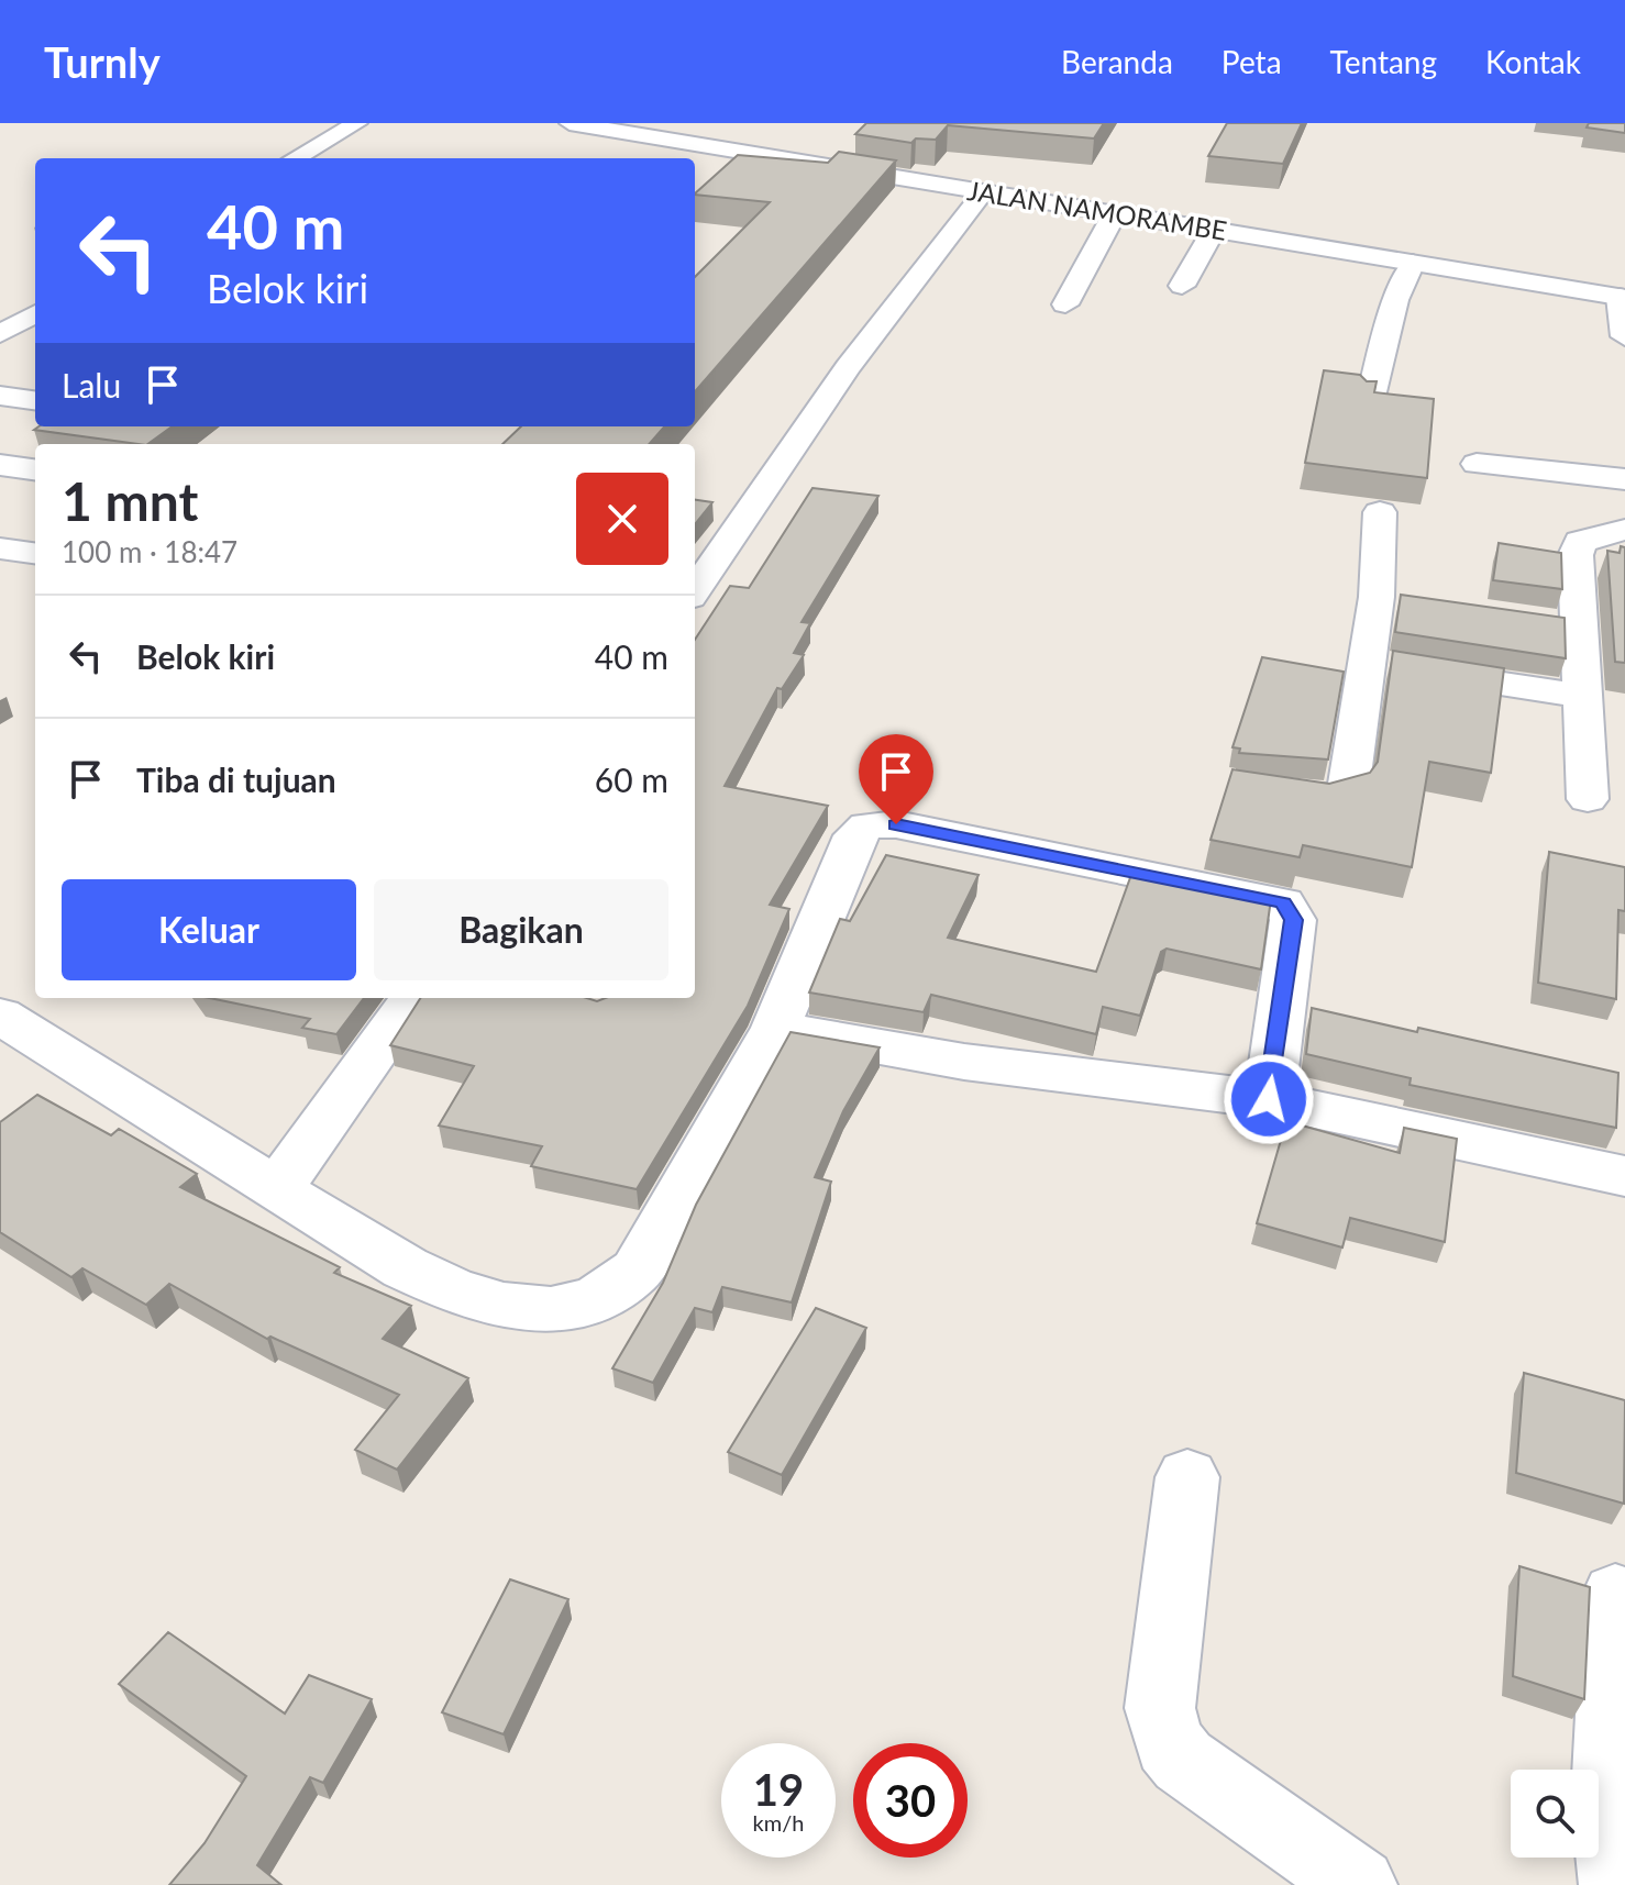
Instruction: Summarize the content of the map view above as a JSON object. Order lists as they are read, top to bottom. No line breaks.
{"streets":{"street":["JALAN NAMORAMBE"]},"page":{"header":"Turnly","nav":["Beranda","Peta","Tentang","Kontak"],"turn":["40 m","Belok kiri"],"then":"Lalu","heading":["1 mnt","100 m · 18:47"],"list":[{"name":"Belok kiri","value":"40 m"},{"name":"Tiba di tujuan","value":"60 m"}],"buttons":["Keluar","Bagikan"],"speed":"19 km/h","limit":"30"}}
